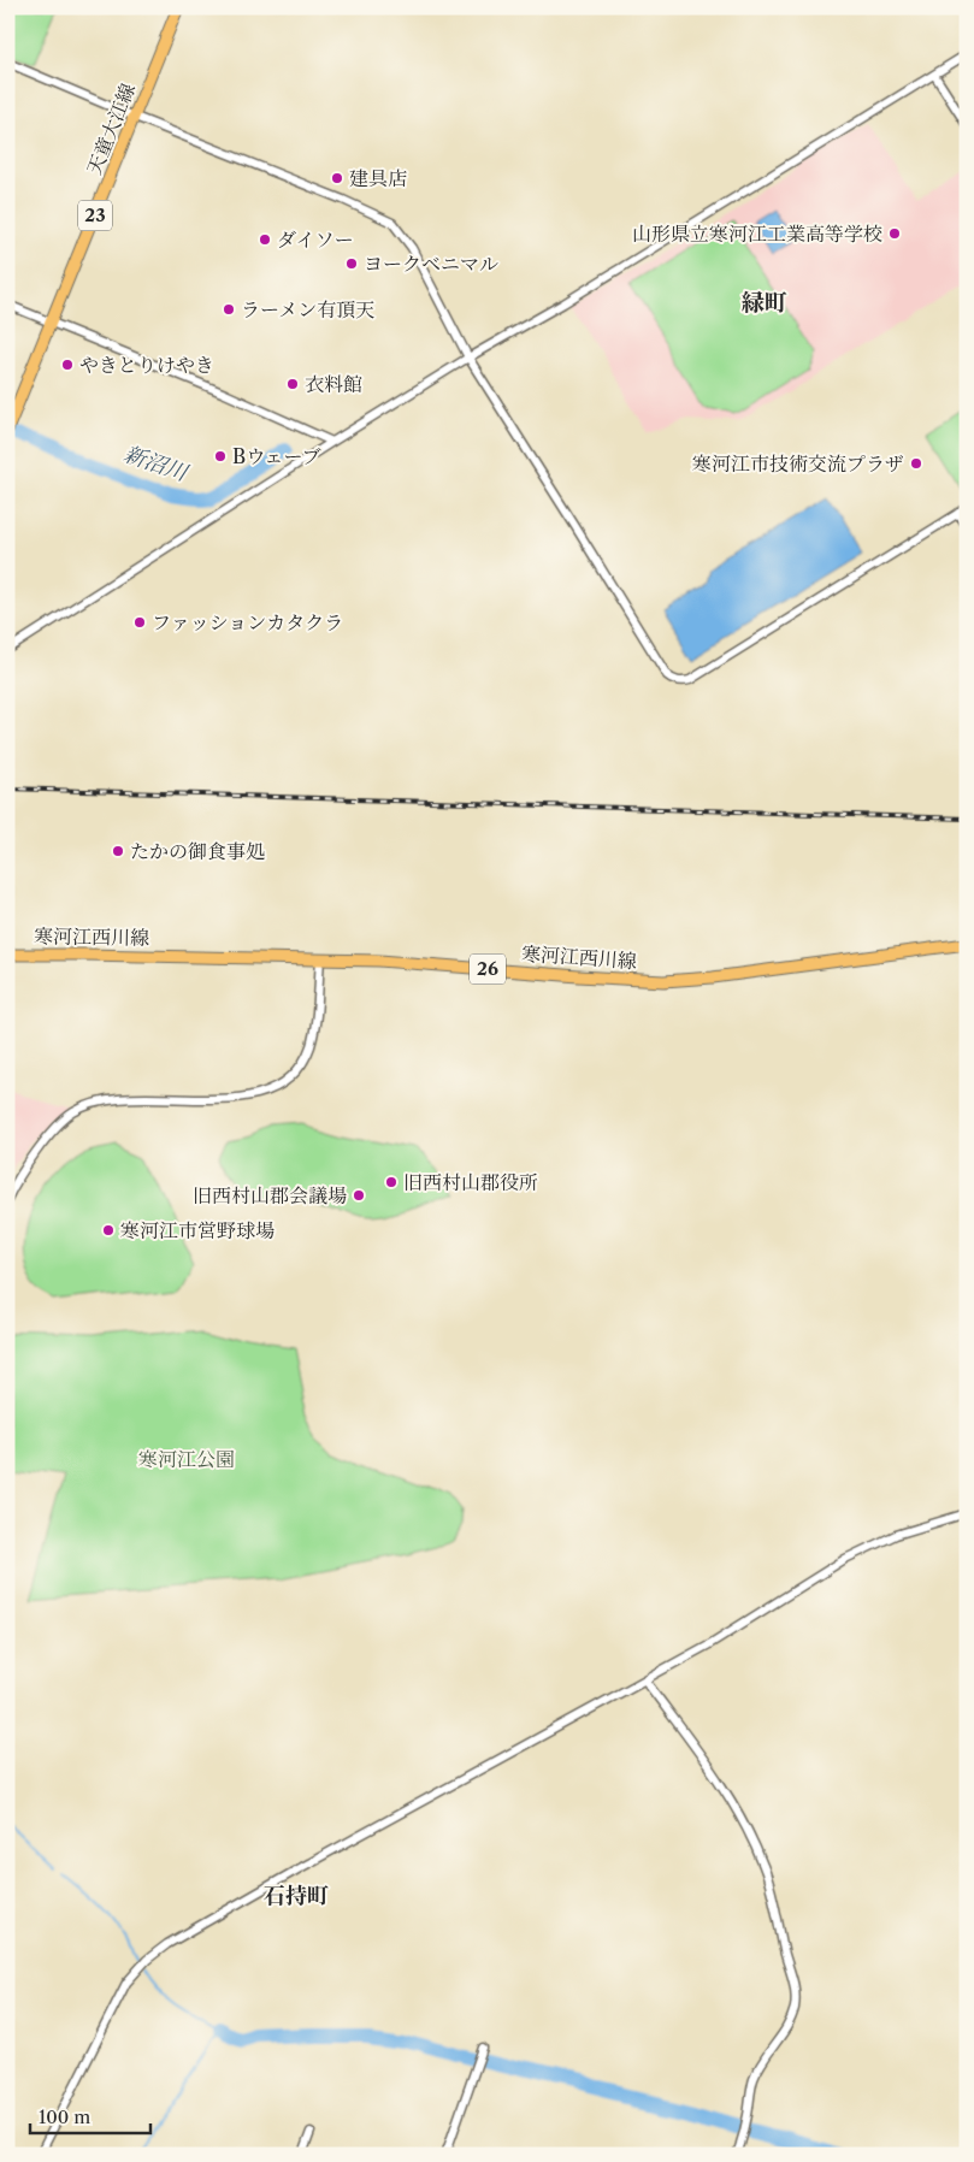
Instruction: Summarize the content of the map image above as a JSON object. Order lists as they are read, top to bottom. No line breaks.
{"streets":{"main road":["天童大江線","23","寒河江西川線","26"]},"districts":["緑町","石持町"],"water":["新沼川"],"parks":["寒河江公園"],"places":["建具店","山形県立寒河江工業高等学校","ダイソー","ヨークベニマル","ラーメン有頂天","やきとりけやき","衣料館","Bウェーブ","寒河江市技術交流プラザ","ファッションカタクラ","たかの御食事処","旧西村山郡役所","旧西村山郡会議場","寒河江市営野球場"],"scale_bar":"100 m"}
